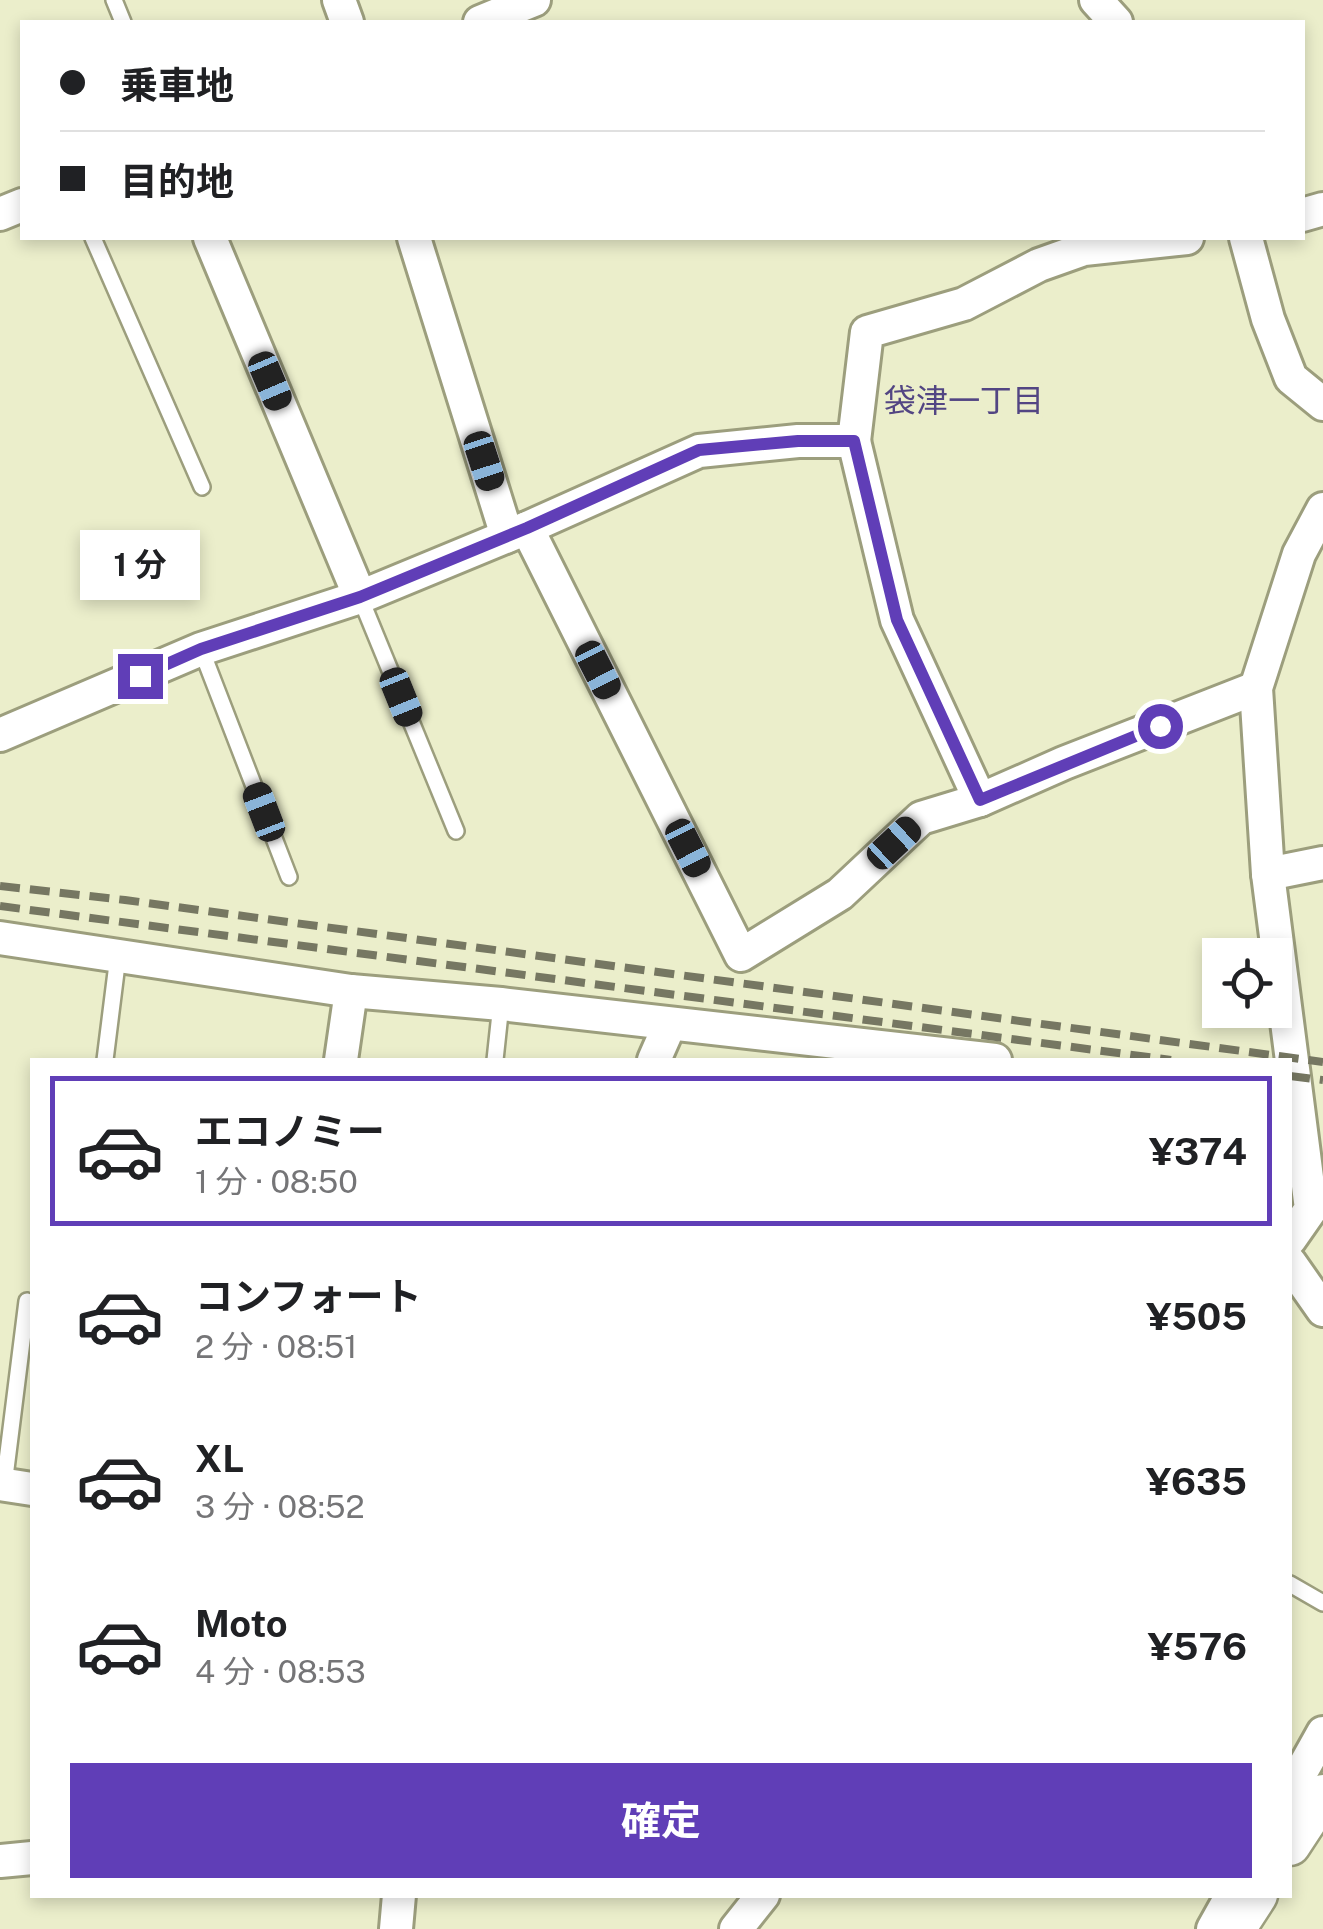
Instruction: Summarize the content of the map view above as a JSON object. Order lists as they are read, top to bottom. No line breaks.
{"districts":["袋津一丁目"],"page":{"banner":["乗車地","目的地"],"bubble":"1 分","list":[{"name":"エコノミー","note":"1 分 · 08:50","value":"¥374"},{"name":"コンフォート","note":"2 分 · 08:51","value":"¥505"},{"name":"XL","note":"3 分 · 08:52","value":"¥635"},{"name":"Moto","note":"4 分 · 08:53","value":"¥576"}],"buttons":"確定"}}
